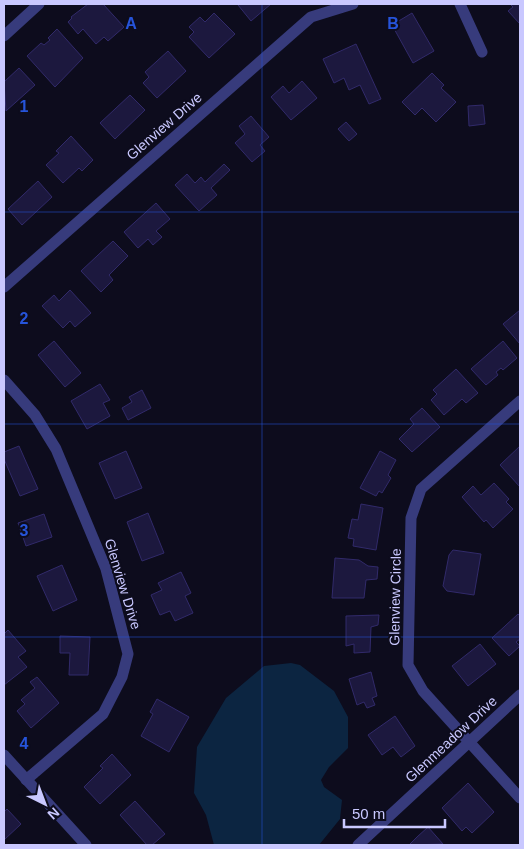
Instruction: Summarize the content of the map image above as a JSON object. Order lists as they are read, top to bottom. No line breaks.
{"streets":{"street":["Glenview Drive","Glenview Circle","Glenmeadow Drive"]},"crossings":[["Glenview Circle","Glenmeadow Drive"]],"scale_bar":"50 m","north":"bottom right","grid":{"columns":["A","B"],"rows":["1","2","3","4"]}}
